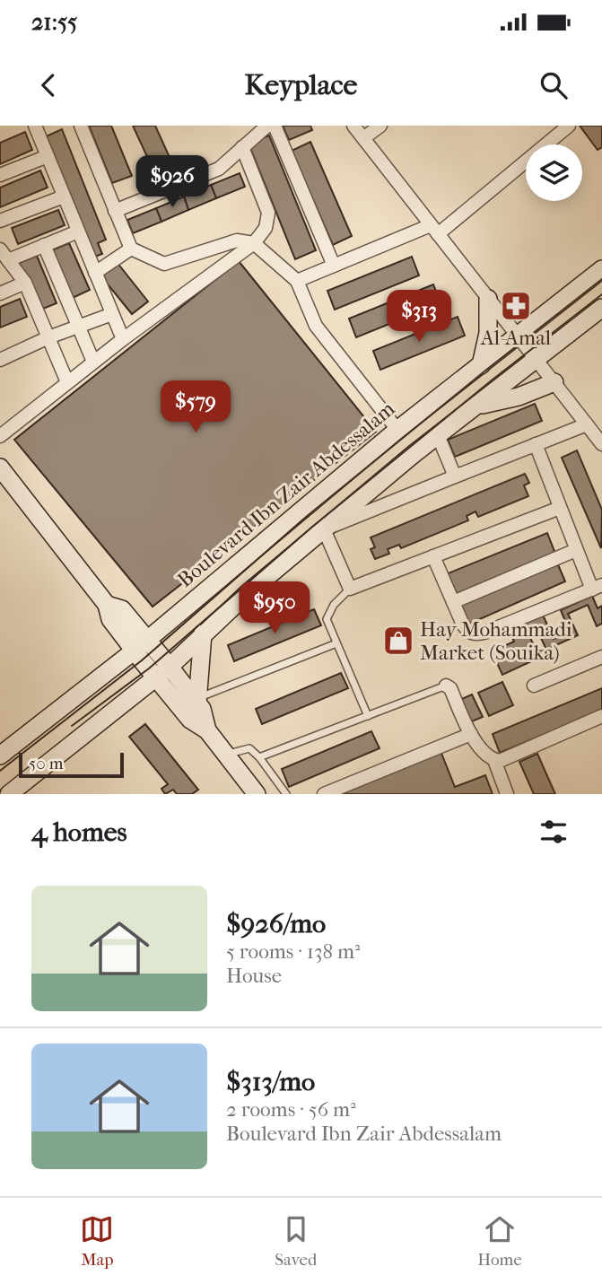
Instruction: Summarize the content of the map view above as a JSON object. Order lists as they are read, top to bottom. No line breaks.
{"streets":{"street":["Boulevard Ibn Zair Abdessalam"]},"places":{"pharmacy":["Al-Amal"],"shop":["Hay Mohammadi Market (Souika)"]},"scale_bar":"50 m","page":{"status":"21:55","header":"Keyplace","price":["$926","$313","$579","$950"],"scale":"50 m","heading":"4 homes","list":[{"name":"$926/mo","note":"5 rooms · 138 m² · House"},{"name":"$313/mo","note":"2 rooms · 56 m² · Boulevard Ibn Zair Abdessalam"}],"tabs":["Map","Saved","Home"]}}
